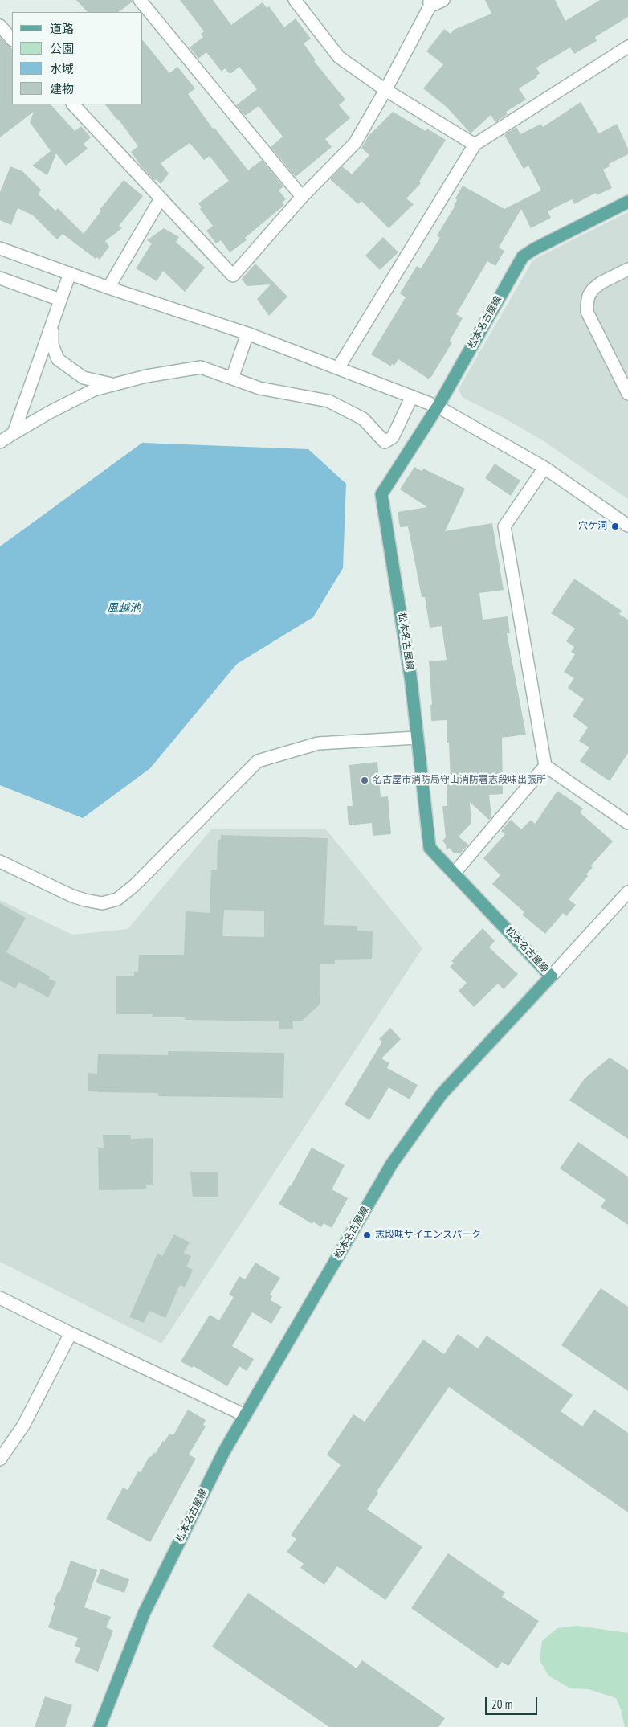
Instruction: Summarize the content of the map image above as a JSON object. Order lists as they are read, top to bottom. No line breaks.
{"streets":{"main road":["松本名古屋線"]},"water":["風越池"],"places":["穴ケ洞","名古屋市消防局守山消防署志段味出張所","志段味サイエンスパーク"],"legend":["道路","公園","水域","建物"],"scale_bar":"20 m"}
